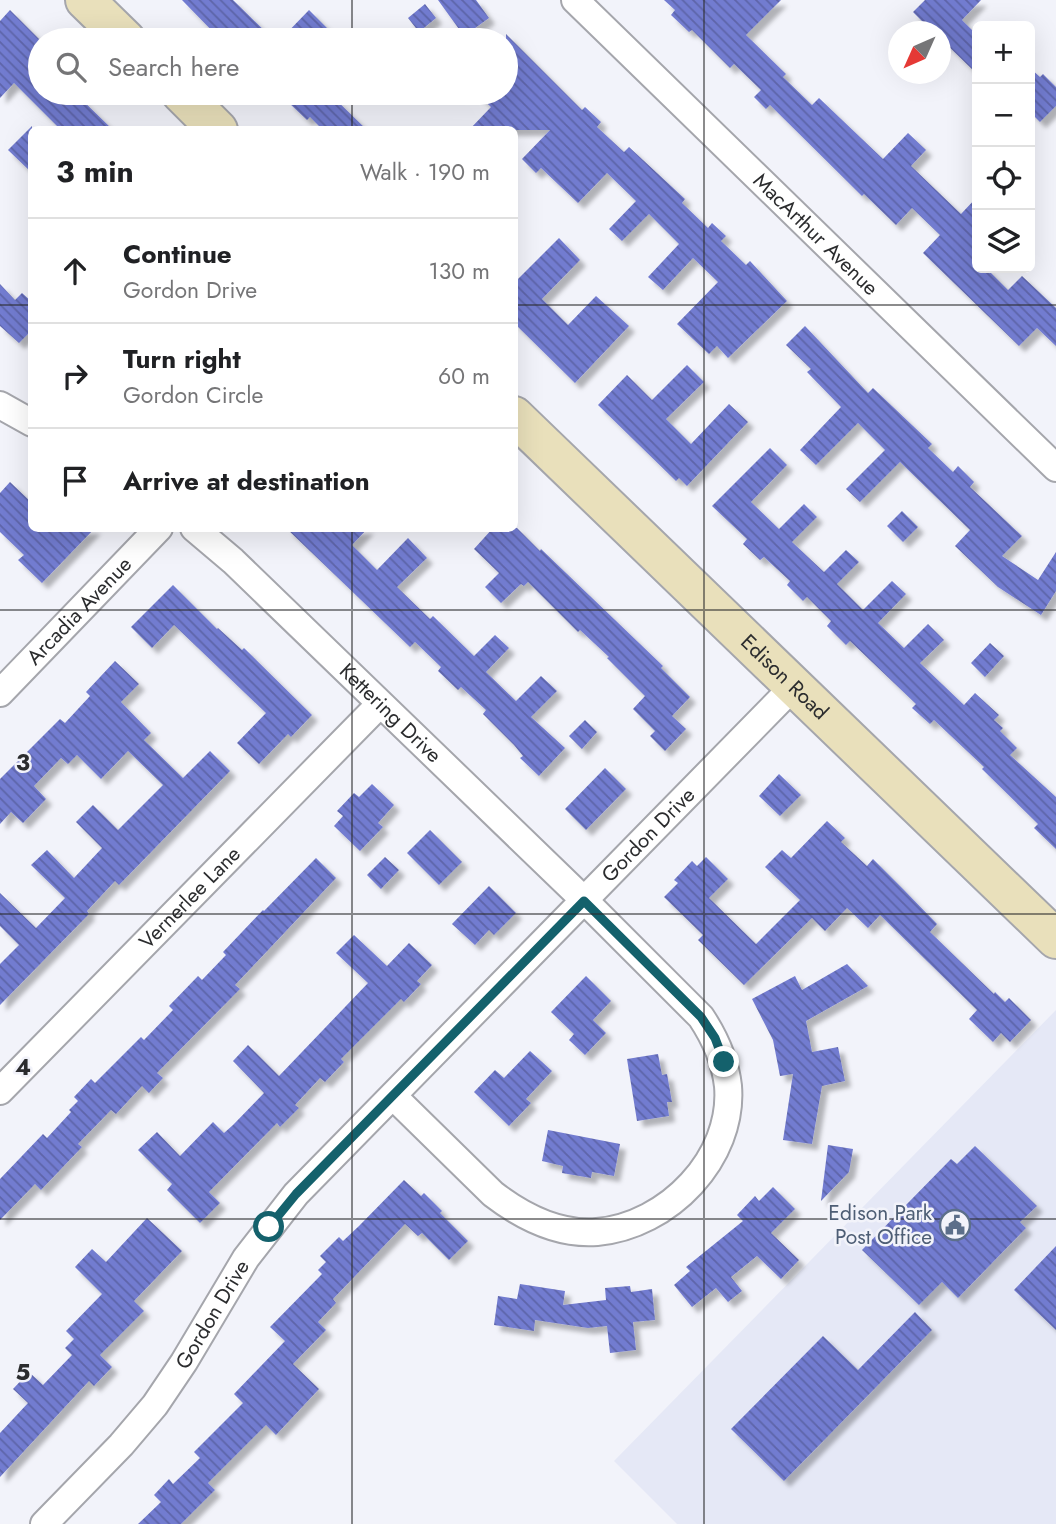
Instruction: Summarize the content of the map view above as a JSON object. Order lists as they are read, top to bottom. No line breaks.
{"streets":{"main road":["Edison Road"],"street":["MacArthur Avenue","Arcadia Avenue","Kettering Drive","Gordon Drive","Vernerlee Lane"]},"crossings":[["Edison Road","Gordon Drive"],["Kettering Drive","Gordon Drive"],["Kettering Drive","Vernerlee Lane"]],"places":{"public building":["Edison Park Post Office"]},"north":"bottom left","page":{"map_buttons":["+","−"],"search":"Search here","heading":["3 min","Walk · 190 m"],"list":[["Continue","Gordon Drive","130 m"],["Turn right","Gordon Circle","60 m"],"Arrive at destination"]},"grid":{"rows":["3","4","5"]}}
